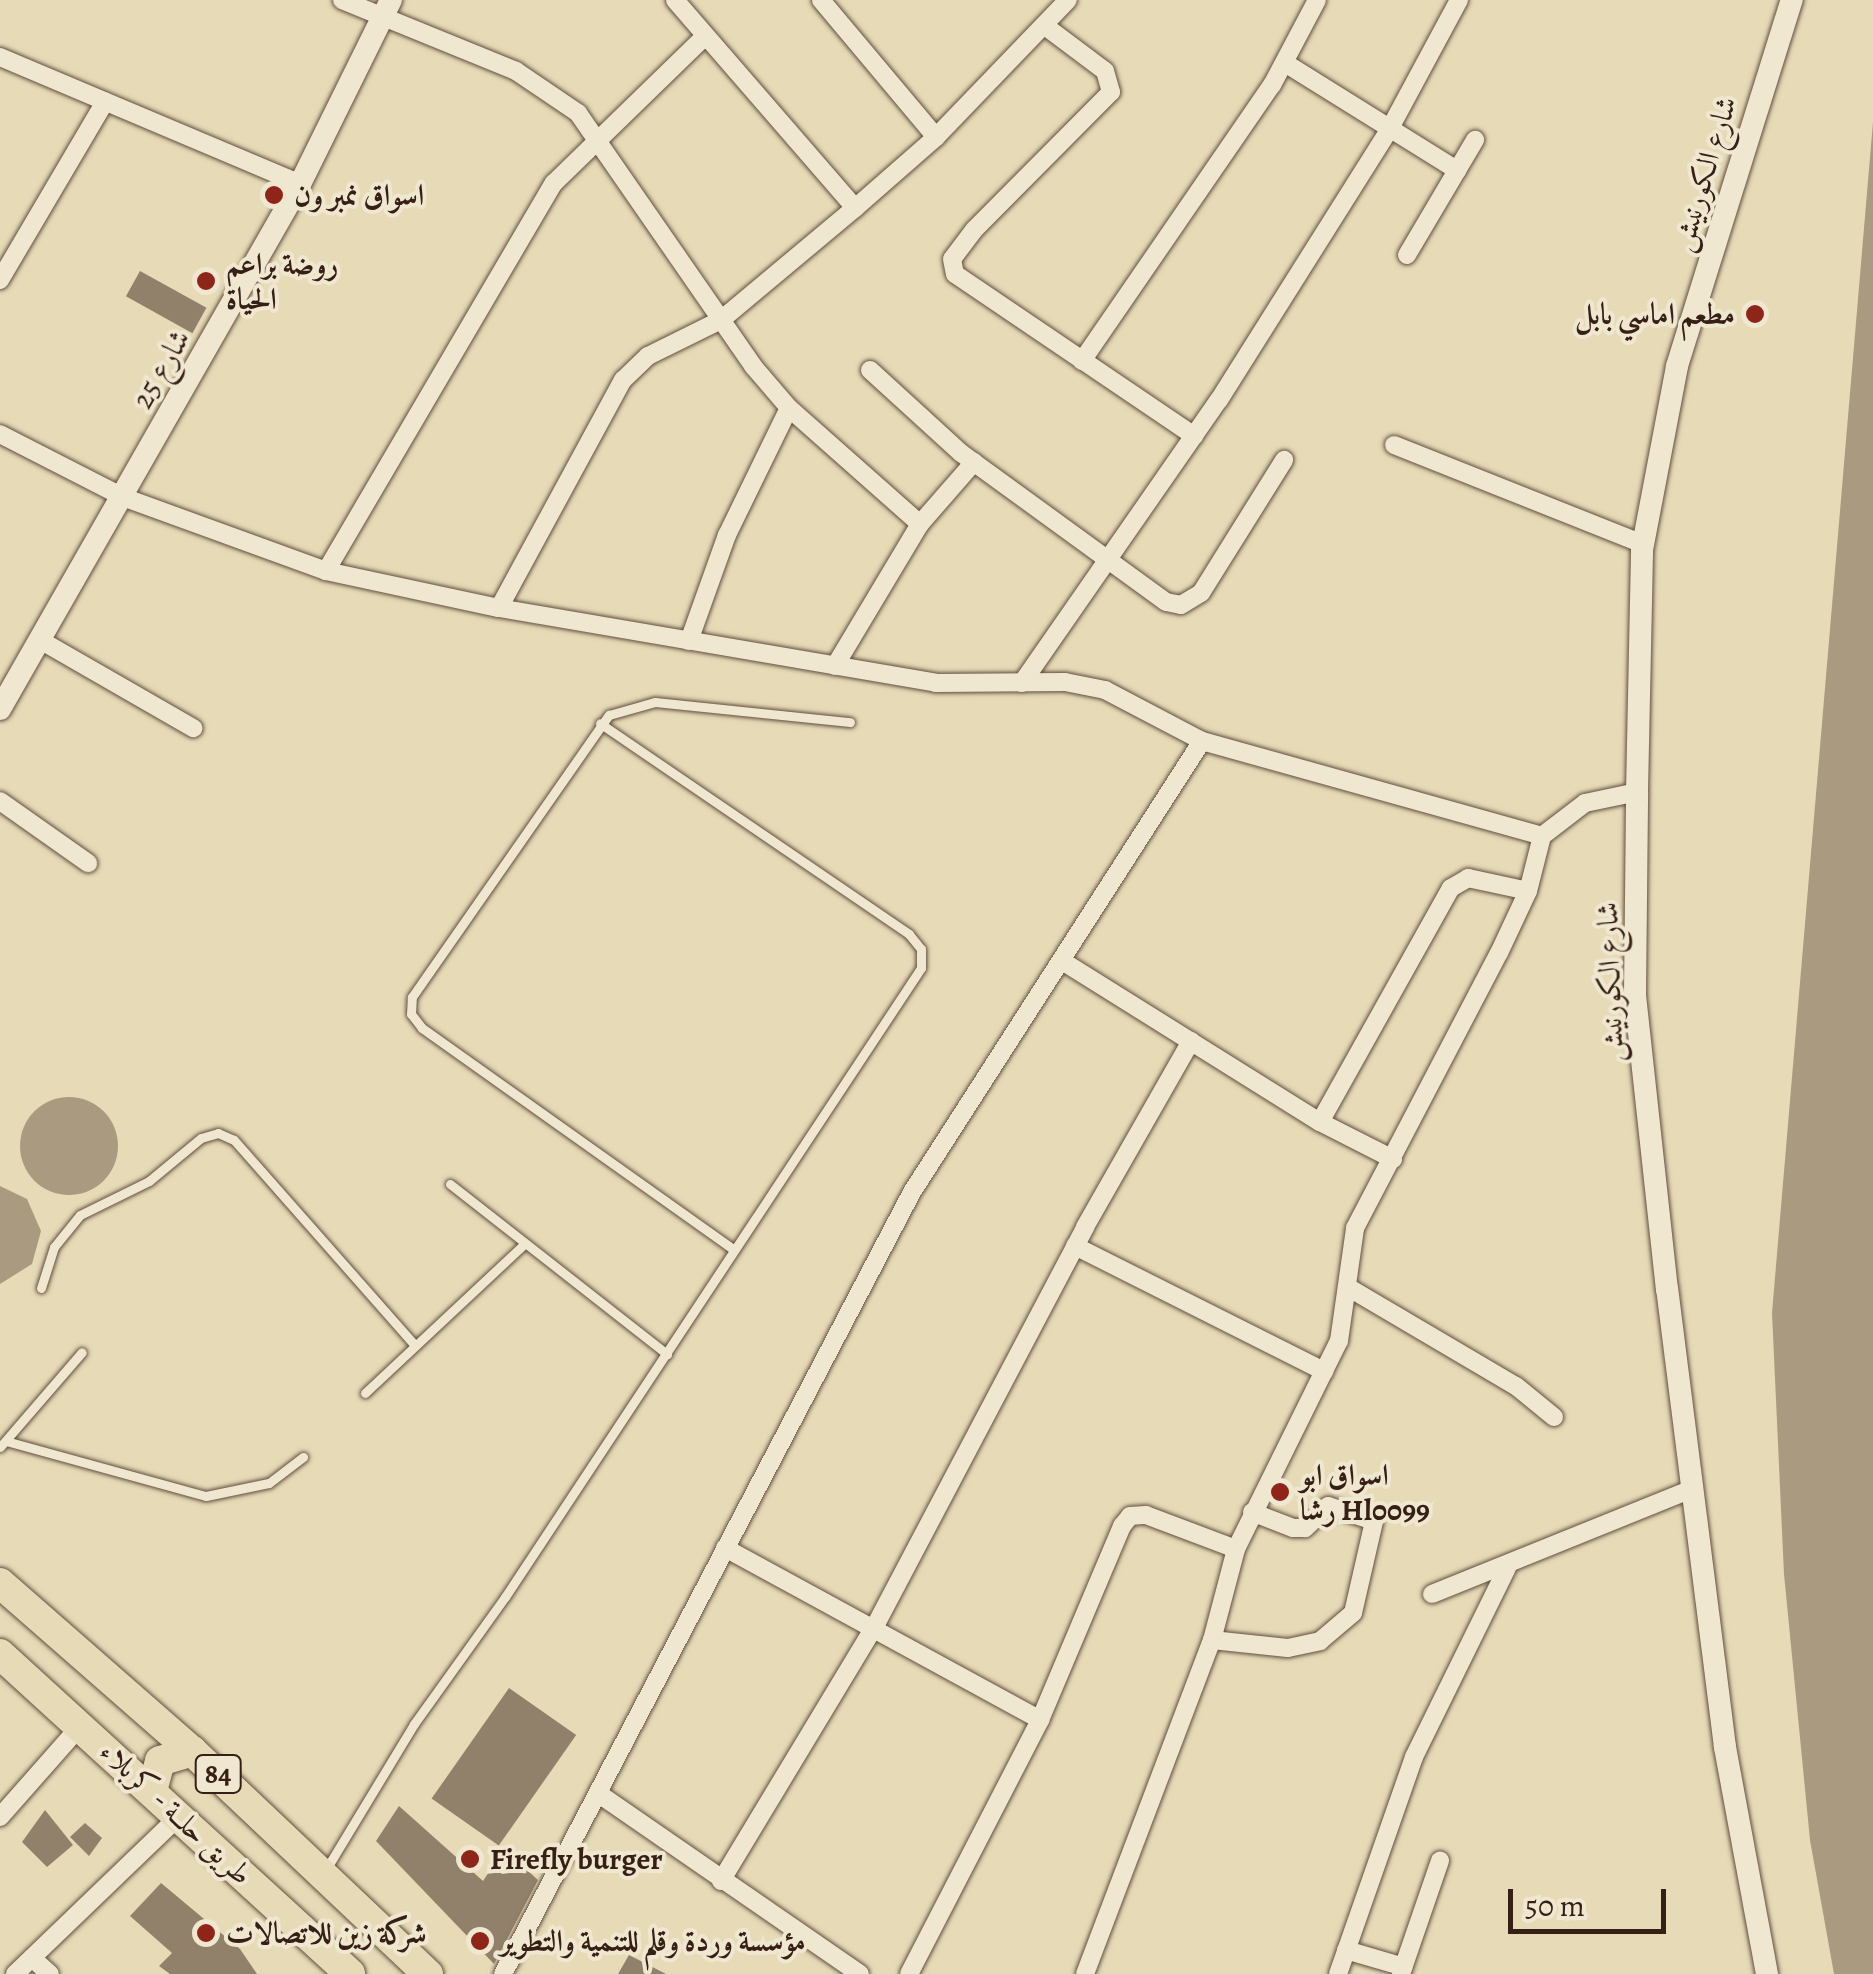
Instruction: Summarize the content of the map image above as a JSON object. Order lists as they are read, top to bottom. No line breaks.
{"streets":{"main road":["84","طريق حلــة - كربلاء"],"street":["شارع الكورنيش","شارع 25"]},"places":["اسواق نمبر ون","روضة براعم الحياة","مطعم اماسي بابل","اسواق ابو رشا Hl0099","Firefly burger","شركة زين للاتصالات","مؤسسة وردة وقلم للتنمية والتطوير"],"scale_bar":"50 m"}
